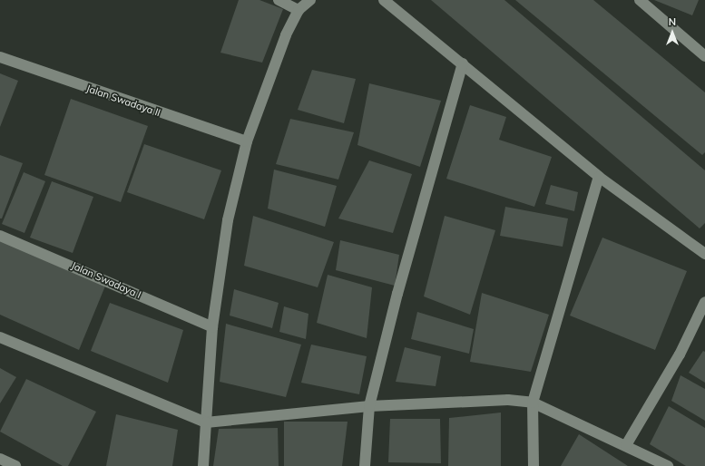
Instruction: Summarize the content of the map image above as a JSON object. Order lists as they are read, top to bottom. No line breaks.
{"streets":{"street":["Jalan Swadaya II","Jalan Swadaya I"]},"north":"top"}
